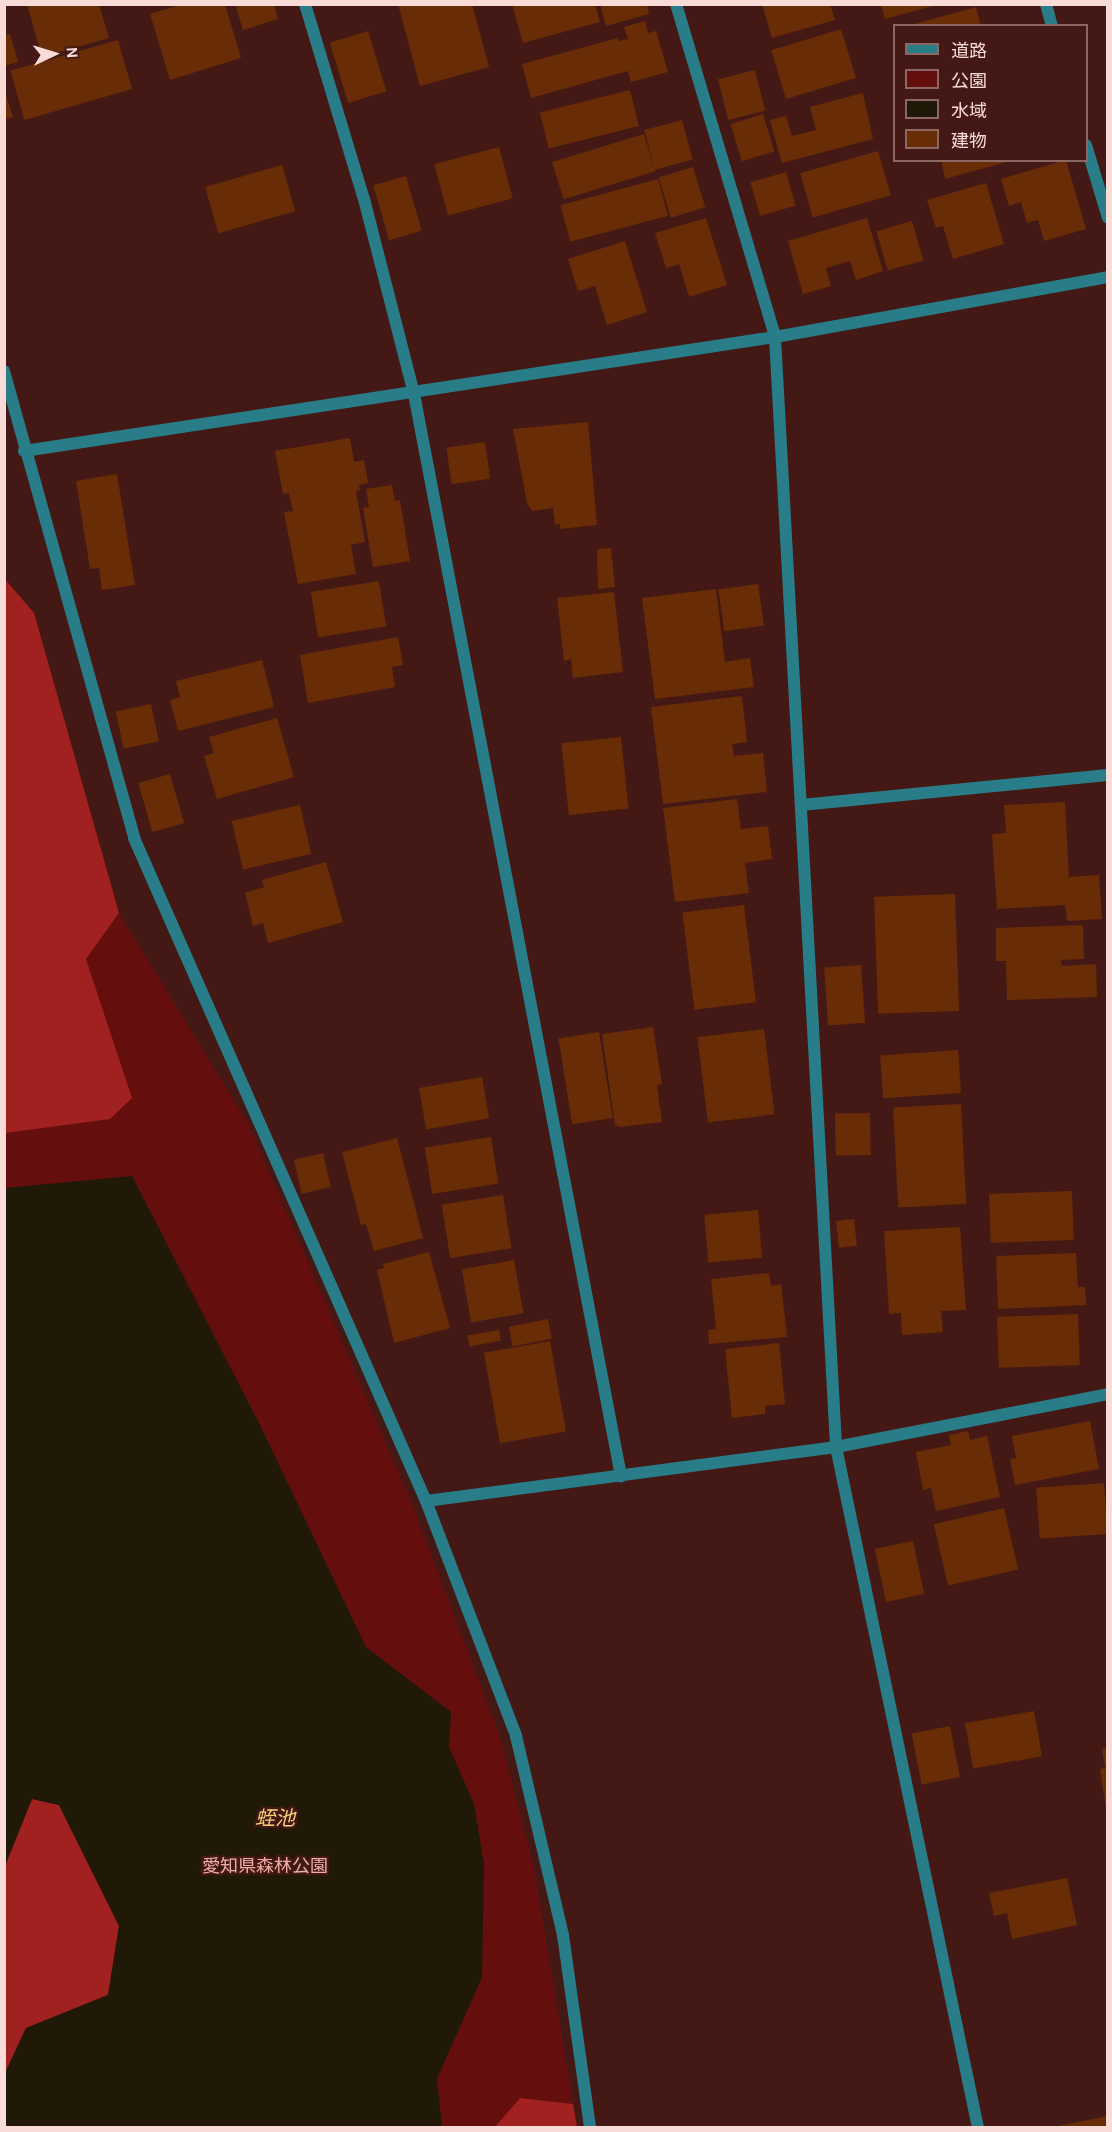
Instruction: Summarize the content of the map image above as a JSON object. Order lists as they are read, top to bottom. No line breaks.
{"water":["蛭池"],"parks":["愛知県森林公園"],"legend":["道路","公園","水域","建物"],"north":"right"}
